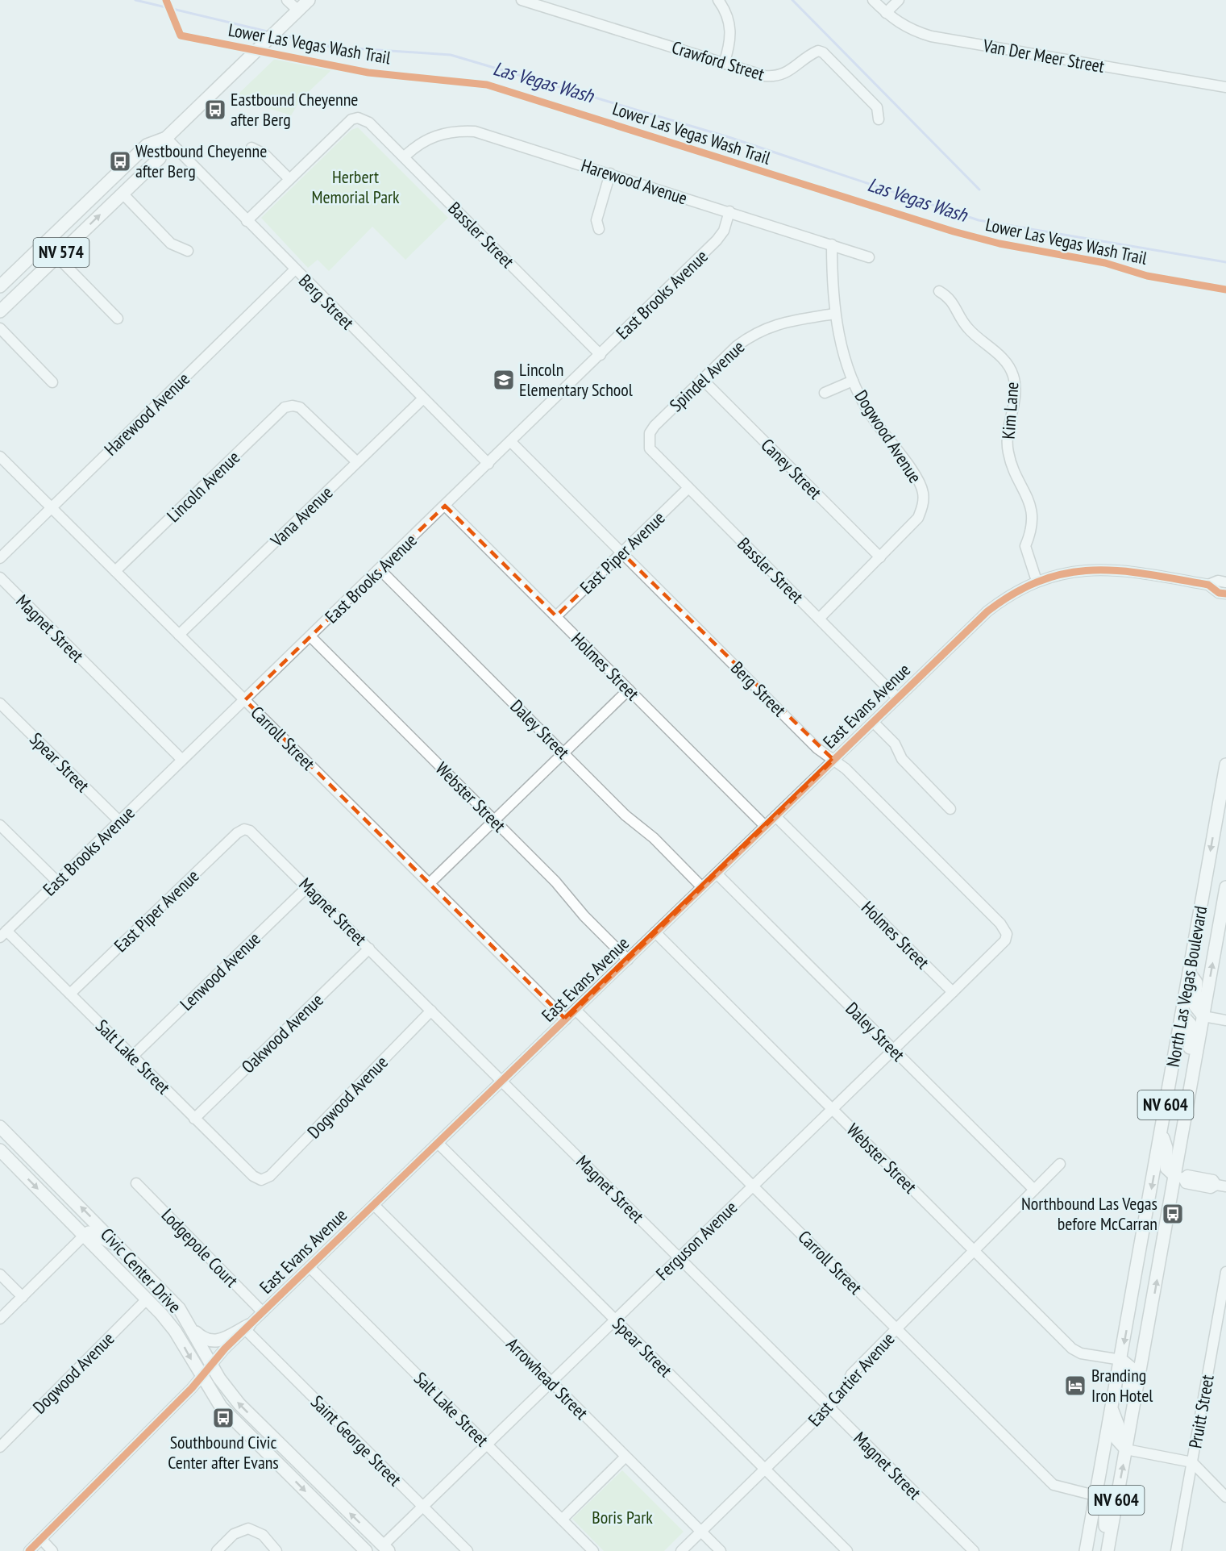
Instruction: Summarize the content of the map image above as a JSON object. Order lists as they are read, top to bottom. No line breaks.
{"streets":{"main road":["NV 574","North Las Vegas Boulevard","NV 604","Civic Center Drive"],"street":["Van Der Meer Street","Crawford Street","Harewood Avenue","Bassler Street","East Brooks Avenue","Berg Street","Spindel Avenue","Kim Lane","Dogwood Avenue","Caney Street","Lincoln Avenue","Vana Avenue","East Piper Avenue","Magnet Street","Holmes Street","East Evans Avenue","Daley Street","Carroll Street","Spear Street","Webster Street","Lenwood Avenue","Oakwood Avenue","Salt Lake Street","Ferguson Avenue","Lodgepole Court","Arrowhead Street","East Cartier Avenue","Pruitt Street","Saint George Street"],"cycle path":["Lower Las Vegas Wash Trail"]},"crossings":[["Harewood Avenue","Bassler Street"],["Harewood Avenue","East Brooks Avenue"],["Harewood Avenue","Berg Street"],["Harewood Avenue","Dogwood Avenue"],["Harewood Avenue","Carroll Street"],["Bassler Street","East Brooks Avenue"],["Bassler Street","Spindel Avenue"],["Bassler Street","Dogwood Avenue"],["Bassler Street","East Piper Avenue"],["Bassler Street","East Evans Avenue"],["NV 574","Berg Street"],["East Brooks Avenue","Berg Street"],["East Brooks Avenue","Magnet Street"],["East Brooks Avenue","Holmes Street"],["East Brooks Avenue","Daley Street"],["East Brooks Avenue","Carroll Street"],["East Brooks Avenue","Spear Street"],["East Brooks Avenue","Webster Street"],["East Brooks Avenue","Salt Lake Street"],["Berg Street","Vana Avenue"],["Berg Street","East Piper Avenue"],["Berg Street","East Evans Avenue"],["Berg Street","Ferguson Avenue"],["Spindel Avenue","Dogwood Avenue"],["Spindel Avenue","Caney Street"],["Kim Lane","East Evans Avenue"],["Dogwood Avenue","Caney Street"],["Dogwood Avenue","Magnet Street"],["Dogwood Avenue","Salt Lake Street"],["Dogwood Avenue","Civic Center Drive"],["Lincoln Avenue","Vana Avenue"],["Lincoln Avenue","Carroll Street"],["Vana Avenue","Carroll Street"],["East Piper Avenue","Magnet Street"],["East Piper Avenue","Holmes Street"],["East Piper Avenue","Salt Lake Street"],["Magnet Street","East Evans Avenue"],["Magnet Street","Lenwood Avenue"],["Magnet Street","Oakwood Avenue"],["Magnet Street","Ferguson Avenue"],["Magnet Street","East Cartier Avenue"],["Holmes Street","East Evans Avenue"],["Holmes Street","Ferguson Avenue"],["East Evans Avenue","Daley Street"],["East Evans Avenue","Carroll Street"],["East Evans Avenue","Spear Street"],["East Evans Avenue","Webster Street"],["East Evans Avenue","Salt Lake Street"],["East Evans Avenue","Lodgepole Court"],["East Evans Avenue","Civic Center Drive"],["East Evans Avenue","Arrowhead Street"],["East Evans Avenue","Saint George Street"],["Daley Street","Ferguson Avenue"],["Daley Street","East Cartier Avenue"],["Carroll Street","North Las Vegas Boulevard"],["Carroll Street","Ferguson Avenue"],["Carroll Street","East Cartier Avenue"],["Spear Street","Ferguson Avenue"],["Spear Street","East Cartier Avenue"],["Webster Street","North Las Vegas Boulevard"],["Webster Street","Ferguson Avenue"],["Webster Street","East Cartier Avenue"],["Lenwood Avenue","Salt Lake Street"],["Oakwood Avenue","Salt Lake Street"],["Salt Lake Street","Ferguson Avenue"],["Ferguson Avenue","Civic Center Drive"],["Ferguson Avenue","Arrowhead Street"],["Ferguson Avenue","Saint George Street"],["Arrowhead Street","East Cartier Avenue"]],"water":["Las Vegas Wash"],"parks":["Herbert Memorial Park","Boris Park"],"places":{"bus stop":["Eastbound Cheyenne after Berg","Westbound Cheyenne after Berg","Northbound Las Vegas before McCarran","Southbound Civic Center after Evans"],"school or university":["Lincoln Elementary School"],"hotel":["Branding Iron Hotel"]}}
